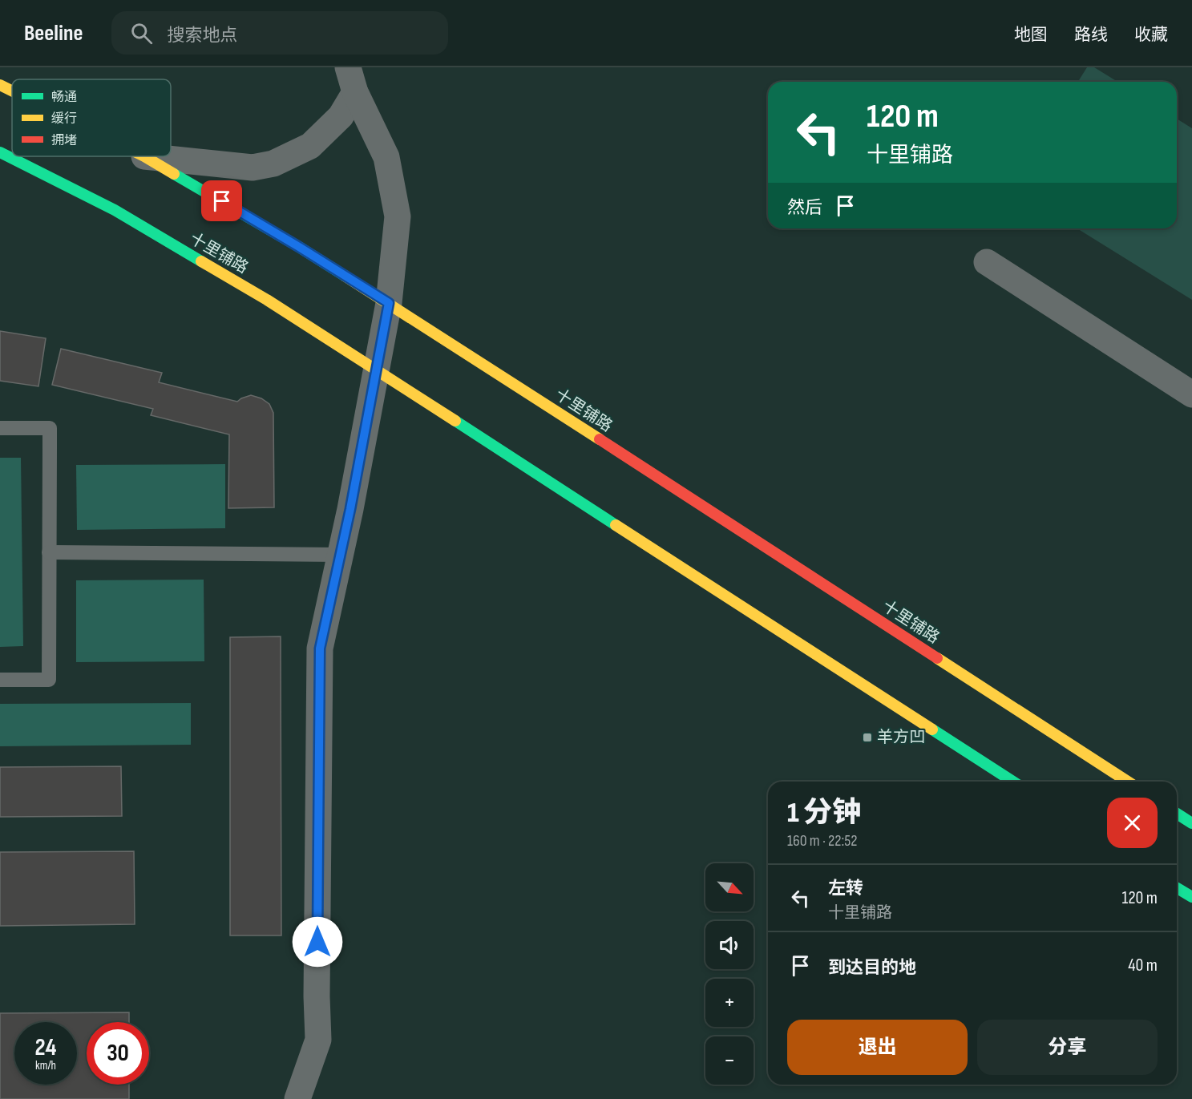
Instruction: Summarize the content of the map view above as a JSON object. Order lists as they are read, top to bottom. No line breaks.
{"streets":{"main road":["十里铺路"]},"places":{"transit":["羊方凹"]},"legend":["畅通","缓行","拥堵"],"north":"bottom right","page":{"header":"Beeline","search":"搜索地点","nav":["地图","路线","收藏"],"turn":["120 m","十里铺路"],"then":"然后","heading":["1 分钟","160 m · 22:52"],"map_buttons":["+","−"],"list":[{"name":"左转","note":"十里铺路","value":"120 m"},{"name":"到达目的地","value":"40 m"}],"buttons":["退出","分享"],"speed":"24 km/h","limit":"30"}}
